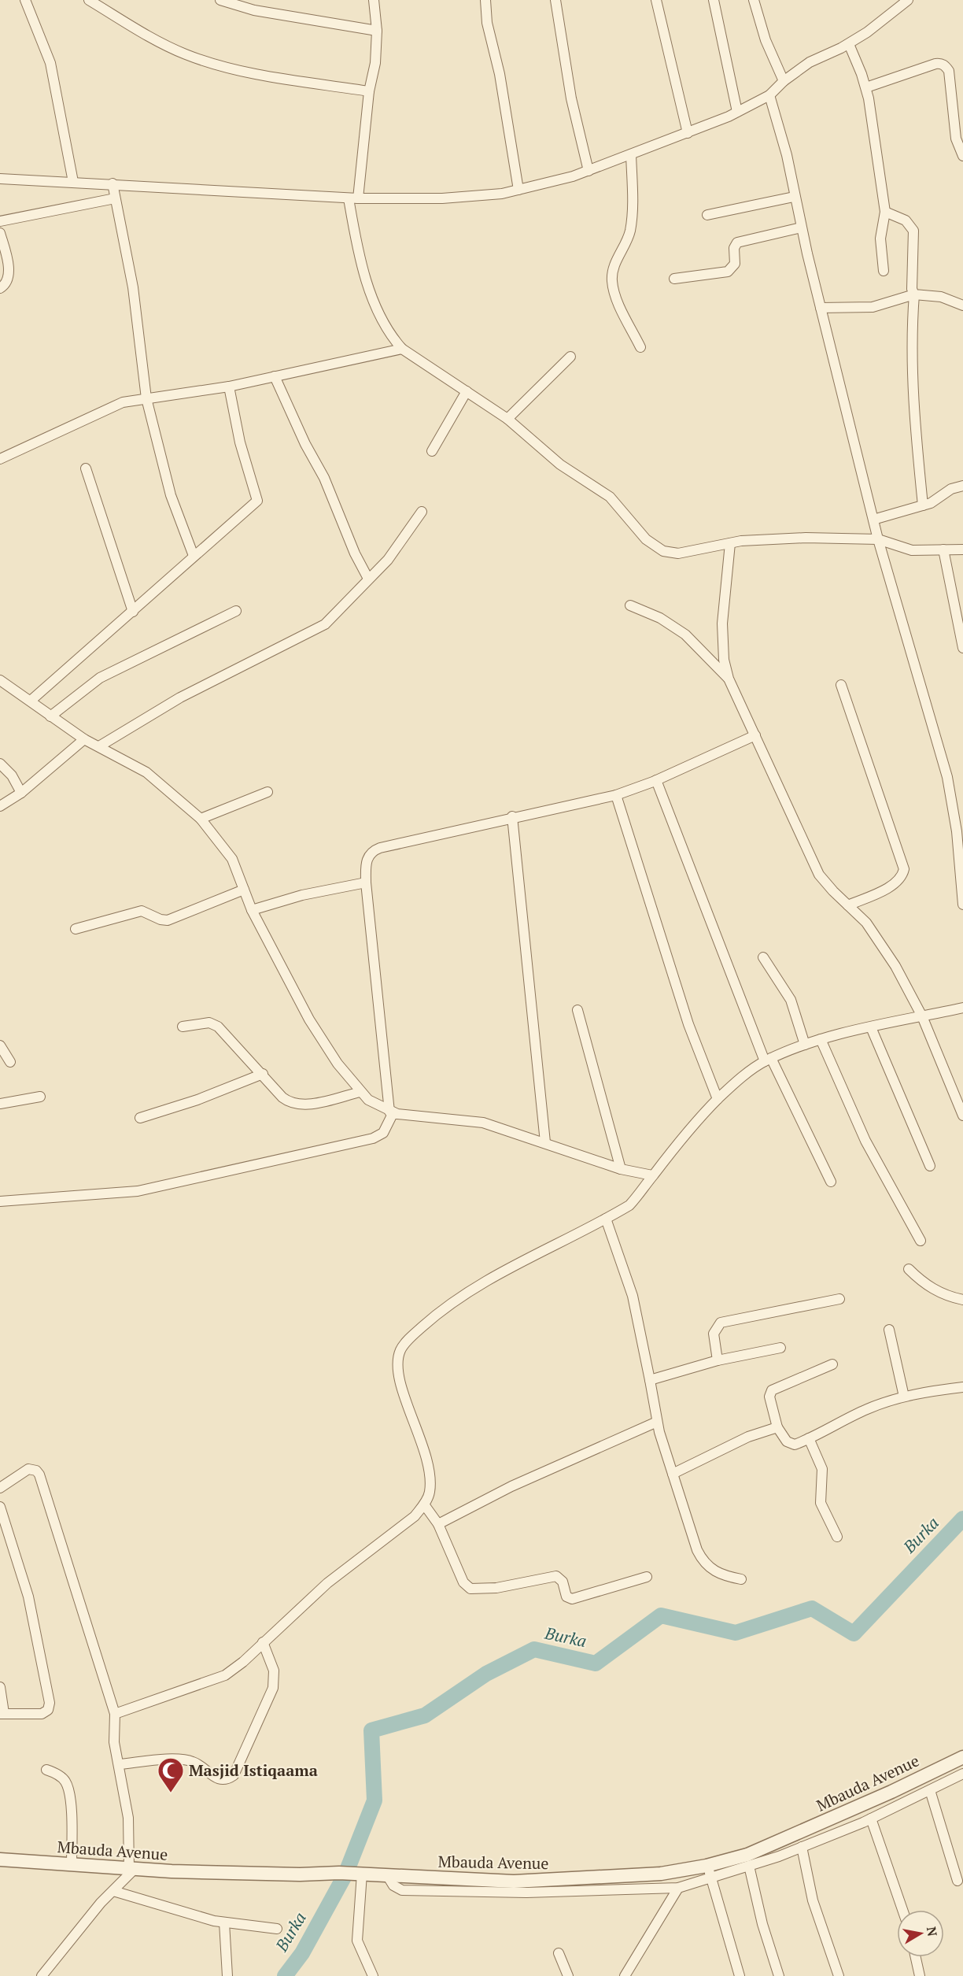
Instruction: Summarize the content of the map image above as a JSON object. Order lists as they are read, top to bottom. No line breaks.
{"streets":{"street":["Mbauda Avenue"]},"water":["Burka"],"places":{"mosque":["Masjid Istiqaama"]},"north":"right"}
